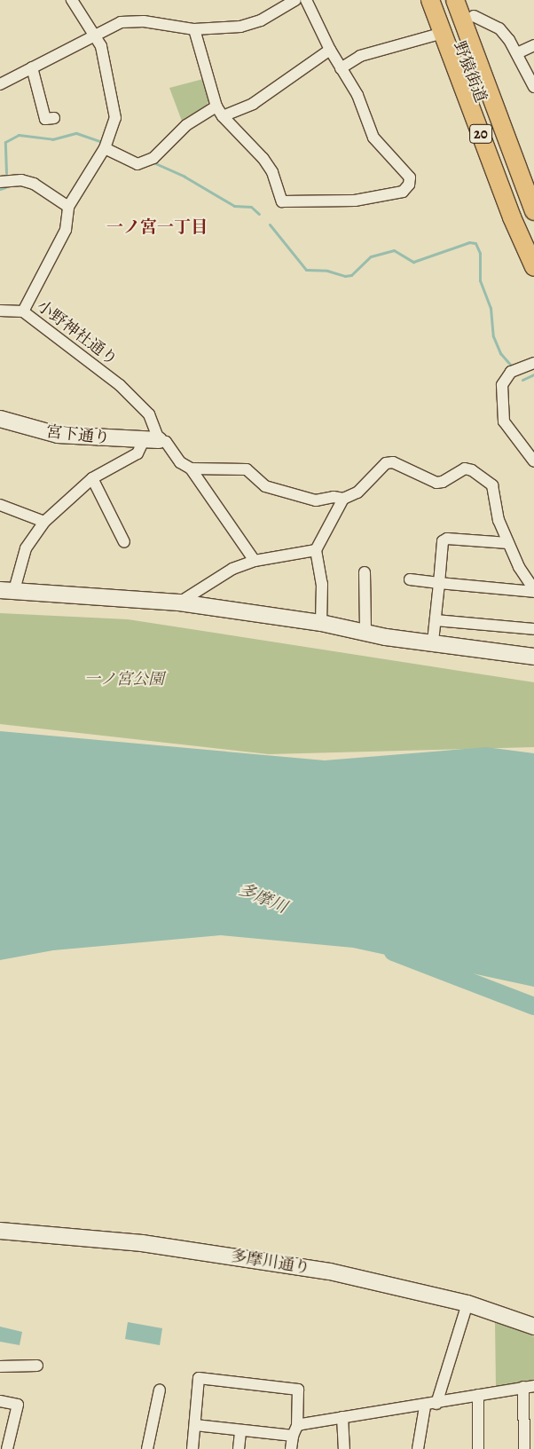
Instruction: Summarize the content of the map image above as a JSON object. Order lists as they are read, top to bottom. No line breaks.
{"streets":{"main road":["野猿街道","20"],"street":["小野神社通り","宮下通り","多摩川通り"]},"crossings":[["小野神社通り","宮下通り"]],"districts":["一ノ宮一丁目"],"water":["多摩川"],"parks":["一ノ宮公園"]}
